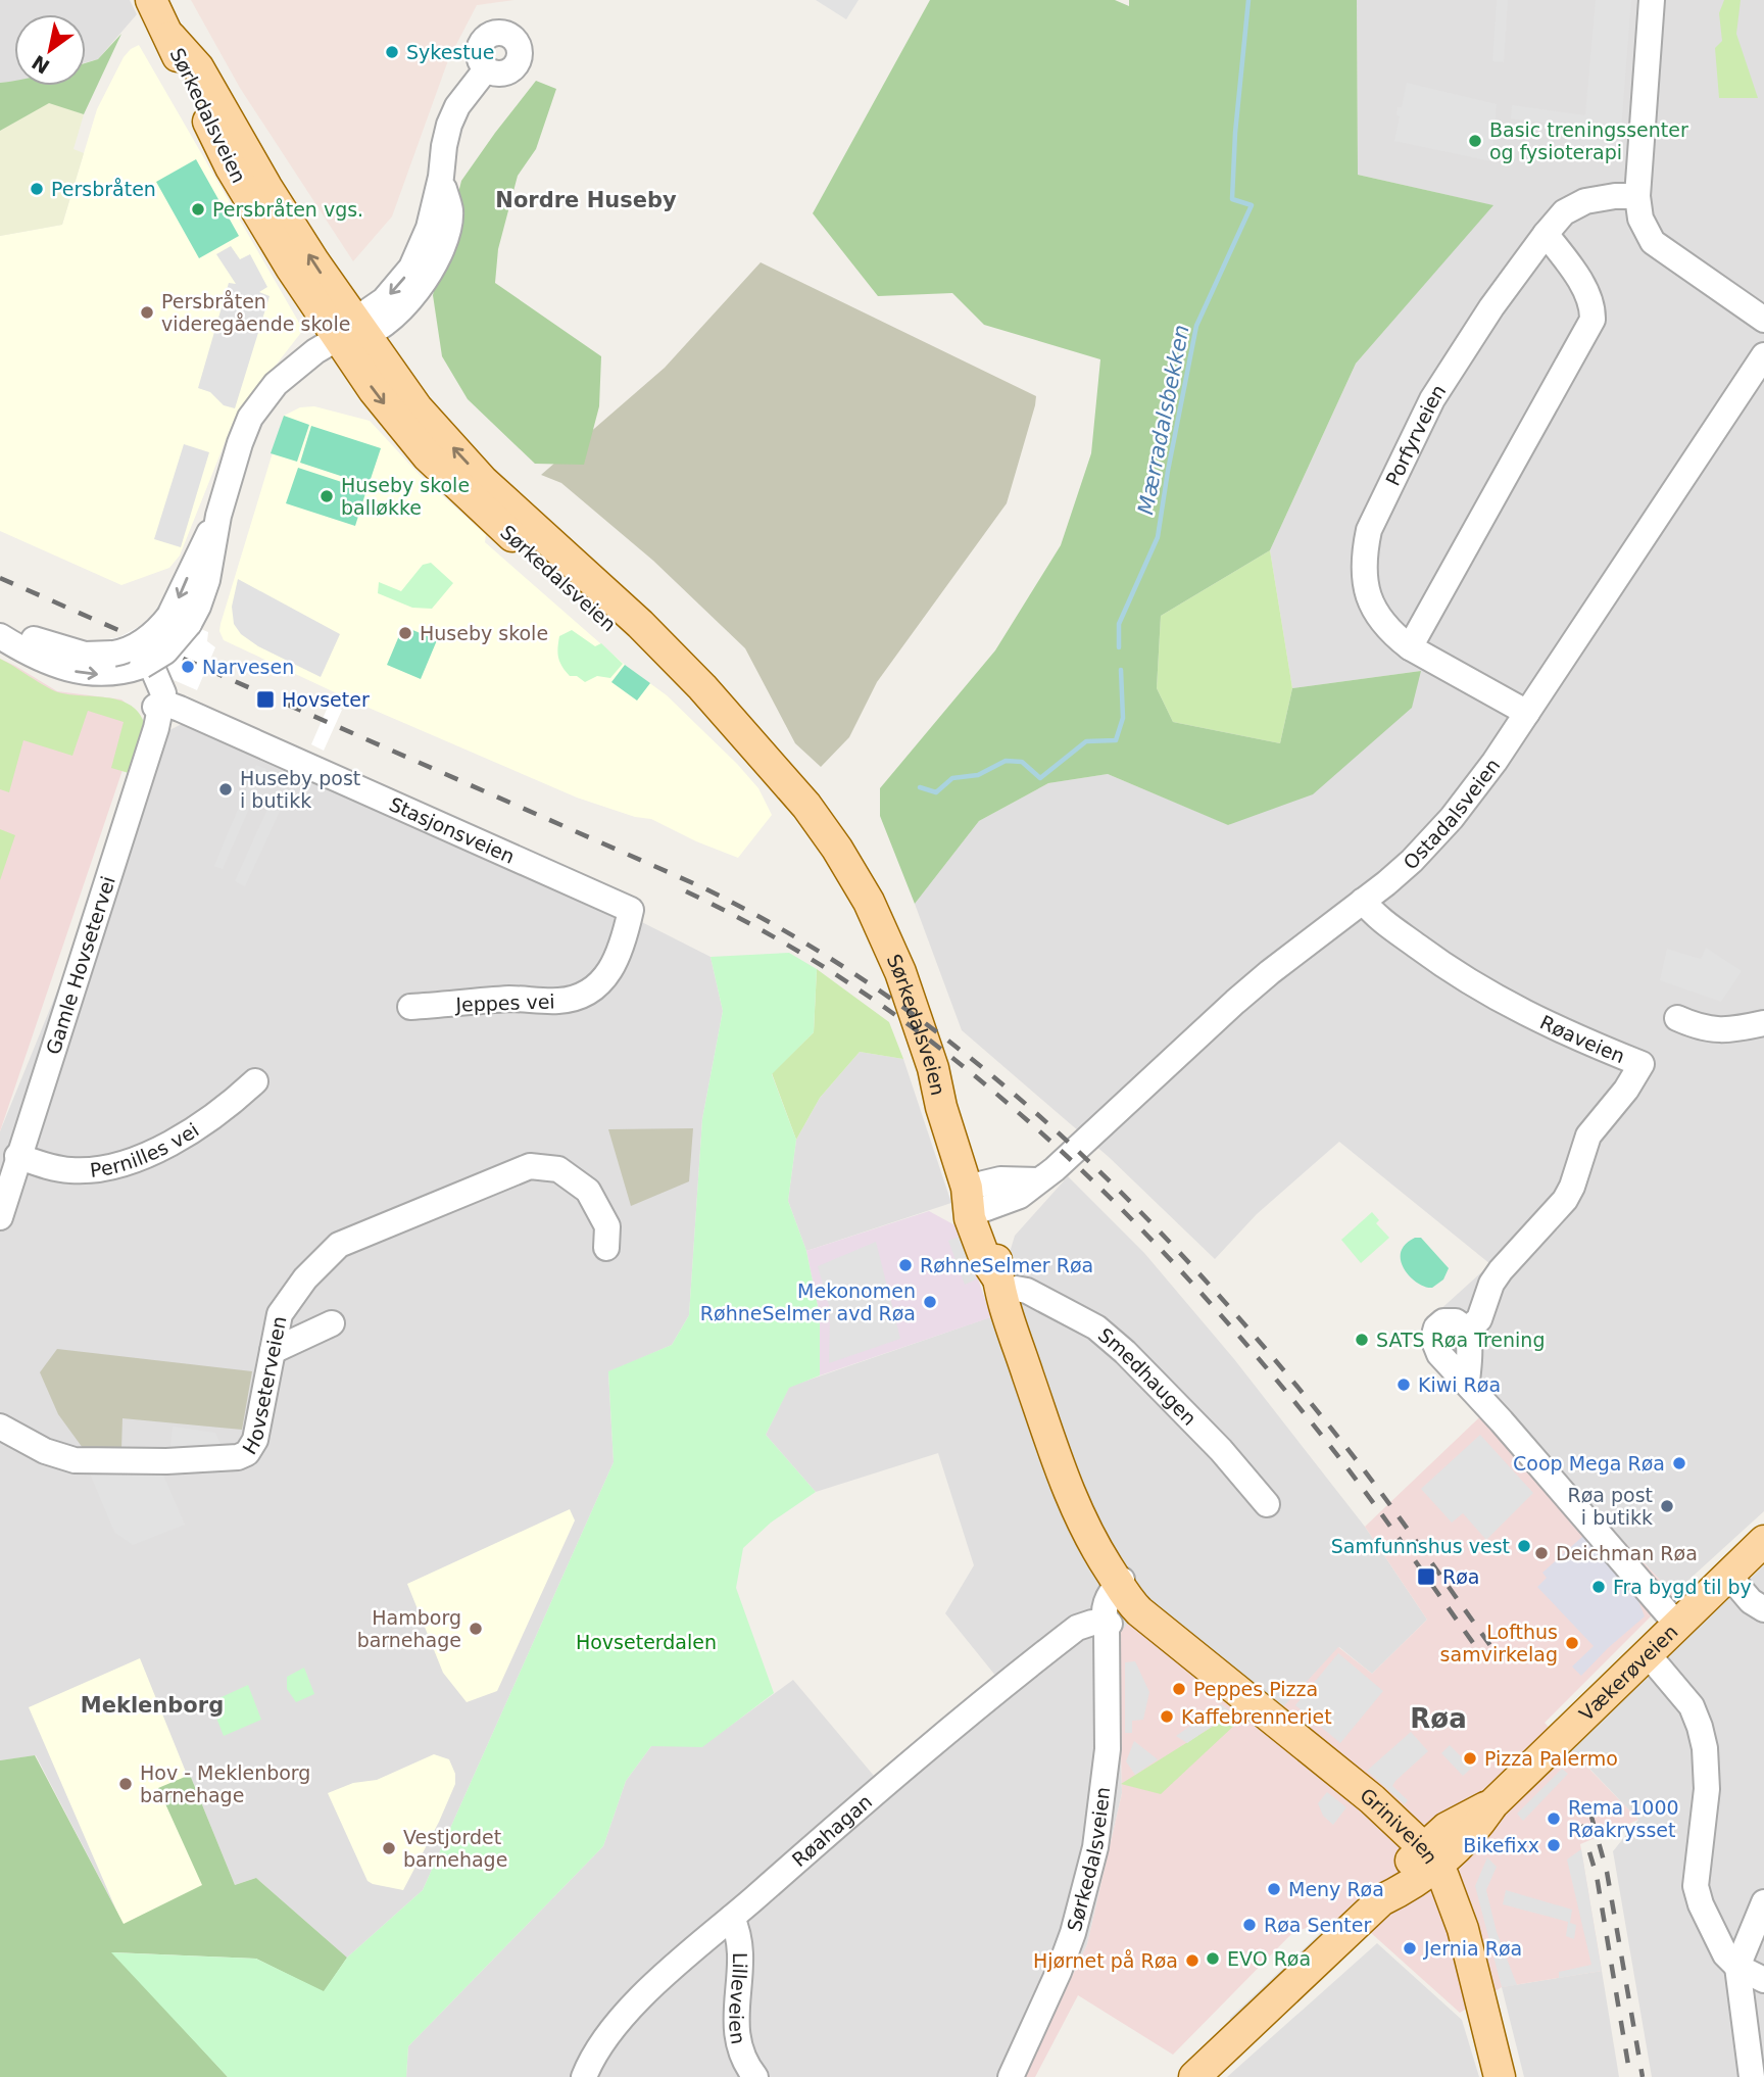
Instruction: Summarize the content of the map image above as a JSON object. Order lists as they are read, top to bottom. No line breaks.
{"streets":{"main road":["Sørkedalsveien","Vækerøveien","Griniveien"],"street":["Porfyrveien","Ostadalsveien","Stasjonsveien","Gamle Hovsetervei","Jeppes vei","Røaveien","Pernilles vei","Smedhaugen","Hovseterveien","Røahagan","Lilleveien"]},"crossings":[["Sørkedalsveien","Ostadalsveien"],["Sørkedalsveien","Smedhaugen"],["Sørkedalsveien","Griniveien"],["Sørkedalsveien","Røahagan"],["Porfyrveien","Ostadalsveien"],["Ostadalsveien","Røaveien"],["Stasjonsveien","Gamle Hovsetervei"],["Stasjonsveien","Jeppes vei"],["Gamle Hovsetervei","Pernilles vei"],["Vækerøveien","Griniveien"],["Røahagan","Lilleveien"]],"districts":["Nordre Huseby","Meklenborg","Røa"],"water":["Mærradalsbekken"],"parks":["Hovseterdalen"],"places":{"other":["Sykestue","Basic treningssenter og fysioterapi","Persbråten","Persbråten vgs.","Persbråten videregående skole","Huseby skole balløkke","Huseby skole","Narvesen","Huseby post i butikk","RøhneSelmer Røa","Mekonomen RøhneSelmer avd Røa","SATS Røa Trening","Kiwi Røa","Coop Mega Røa","Røa post i butikk","Samfunnshus vest","Deichman Røa","Fra bygd til by","Hamborg barnehage","Lofthus samvirkelag","Peppes Pizza","Kaffebrenneriet","Pizza Palermo","Hov - Meklenborg barnehage","Rema 1000 Røakrysset","Bikefixx","Vestjordet barnehage","Meny Røa","Røa Senter","Jernia Røa","EVO Røa","Hjørnet på Røa"],"transit":["Hovseter","Røa"]},"north":"bottom left"}
